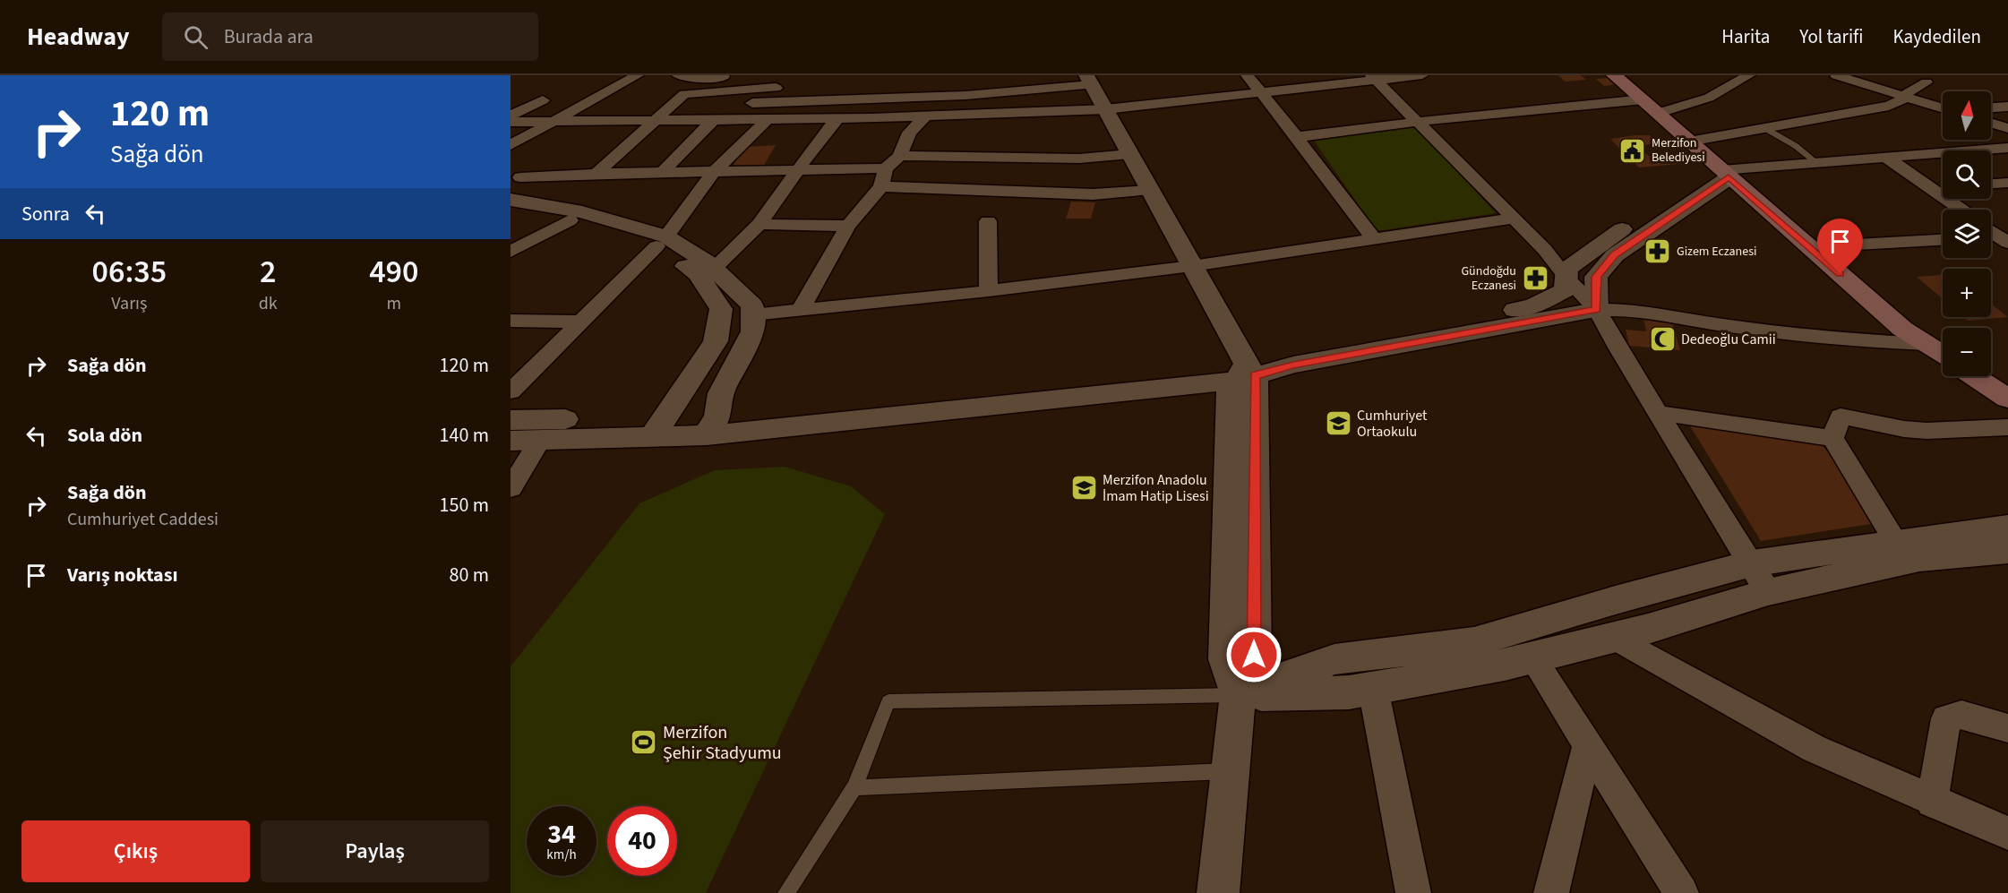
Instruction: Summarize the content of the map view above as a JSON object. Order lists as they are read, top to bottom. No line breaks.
{"places":{"public building":["Merzifon Belediyesi"],"pharmacy":["Gizem Eczanesi","Gündoğdu Eczanesi"],"mosque":["Dedeoğlu Camii"],"school or university":["Cumhuriyet Ortaokulu","Merzifon Anadolu İmam Hatip Lisesi"],"sports":["Merzifon Şehir Stadyumu"]},"north":"top","page":{"header":"Headway","search":"Burada ara","nav":["Harita","Yol tarifi","Kaydedilen"],"turn":["120 m","Sağa dön"],"map_buttons":["+","−"],"then":"Sonra","eta":["06:35","Varış","2","dk","490","m"],"list":[{"name":"Sağa dön","value":"120 m"},{"name":"Sola dön","value":"140 m"},{"name":"Sağa dön","note":"Cumhuriyet Caddesi","value":"150 m"},{"name":"Varış noktası","value":"80 m"}],"speed":"34 km/h","limit":"40","buttons":["Çıkış","Paylaş"]}}
